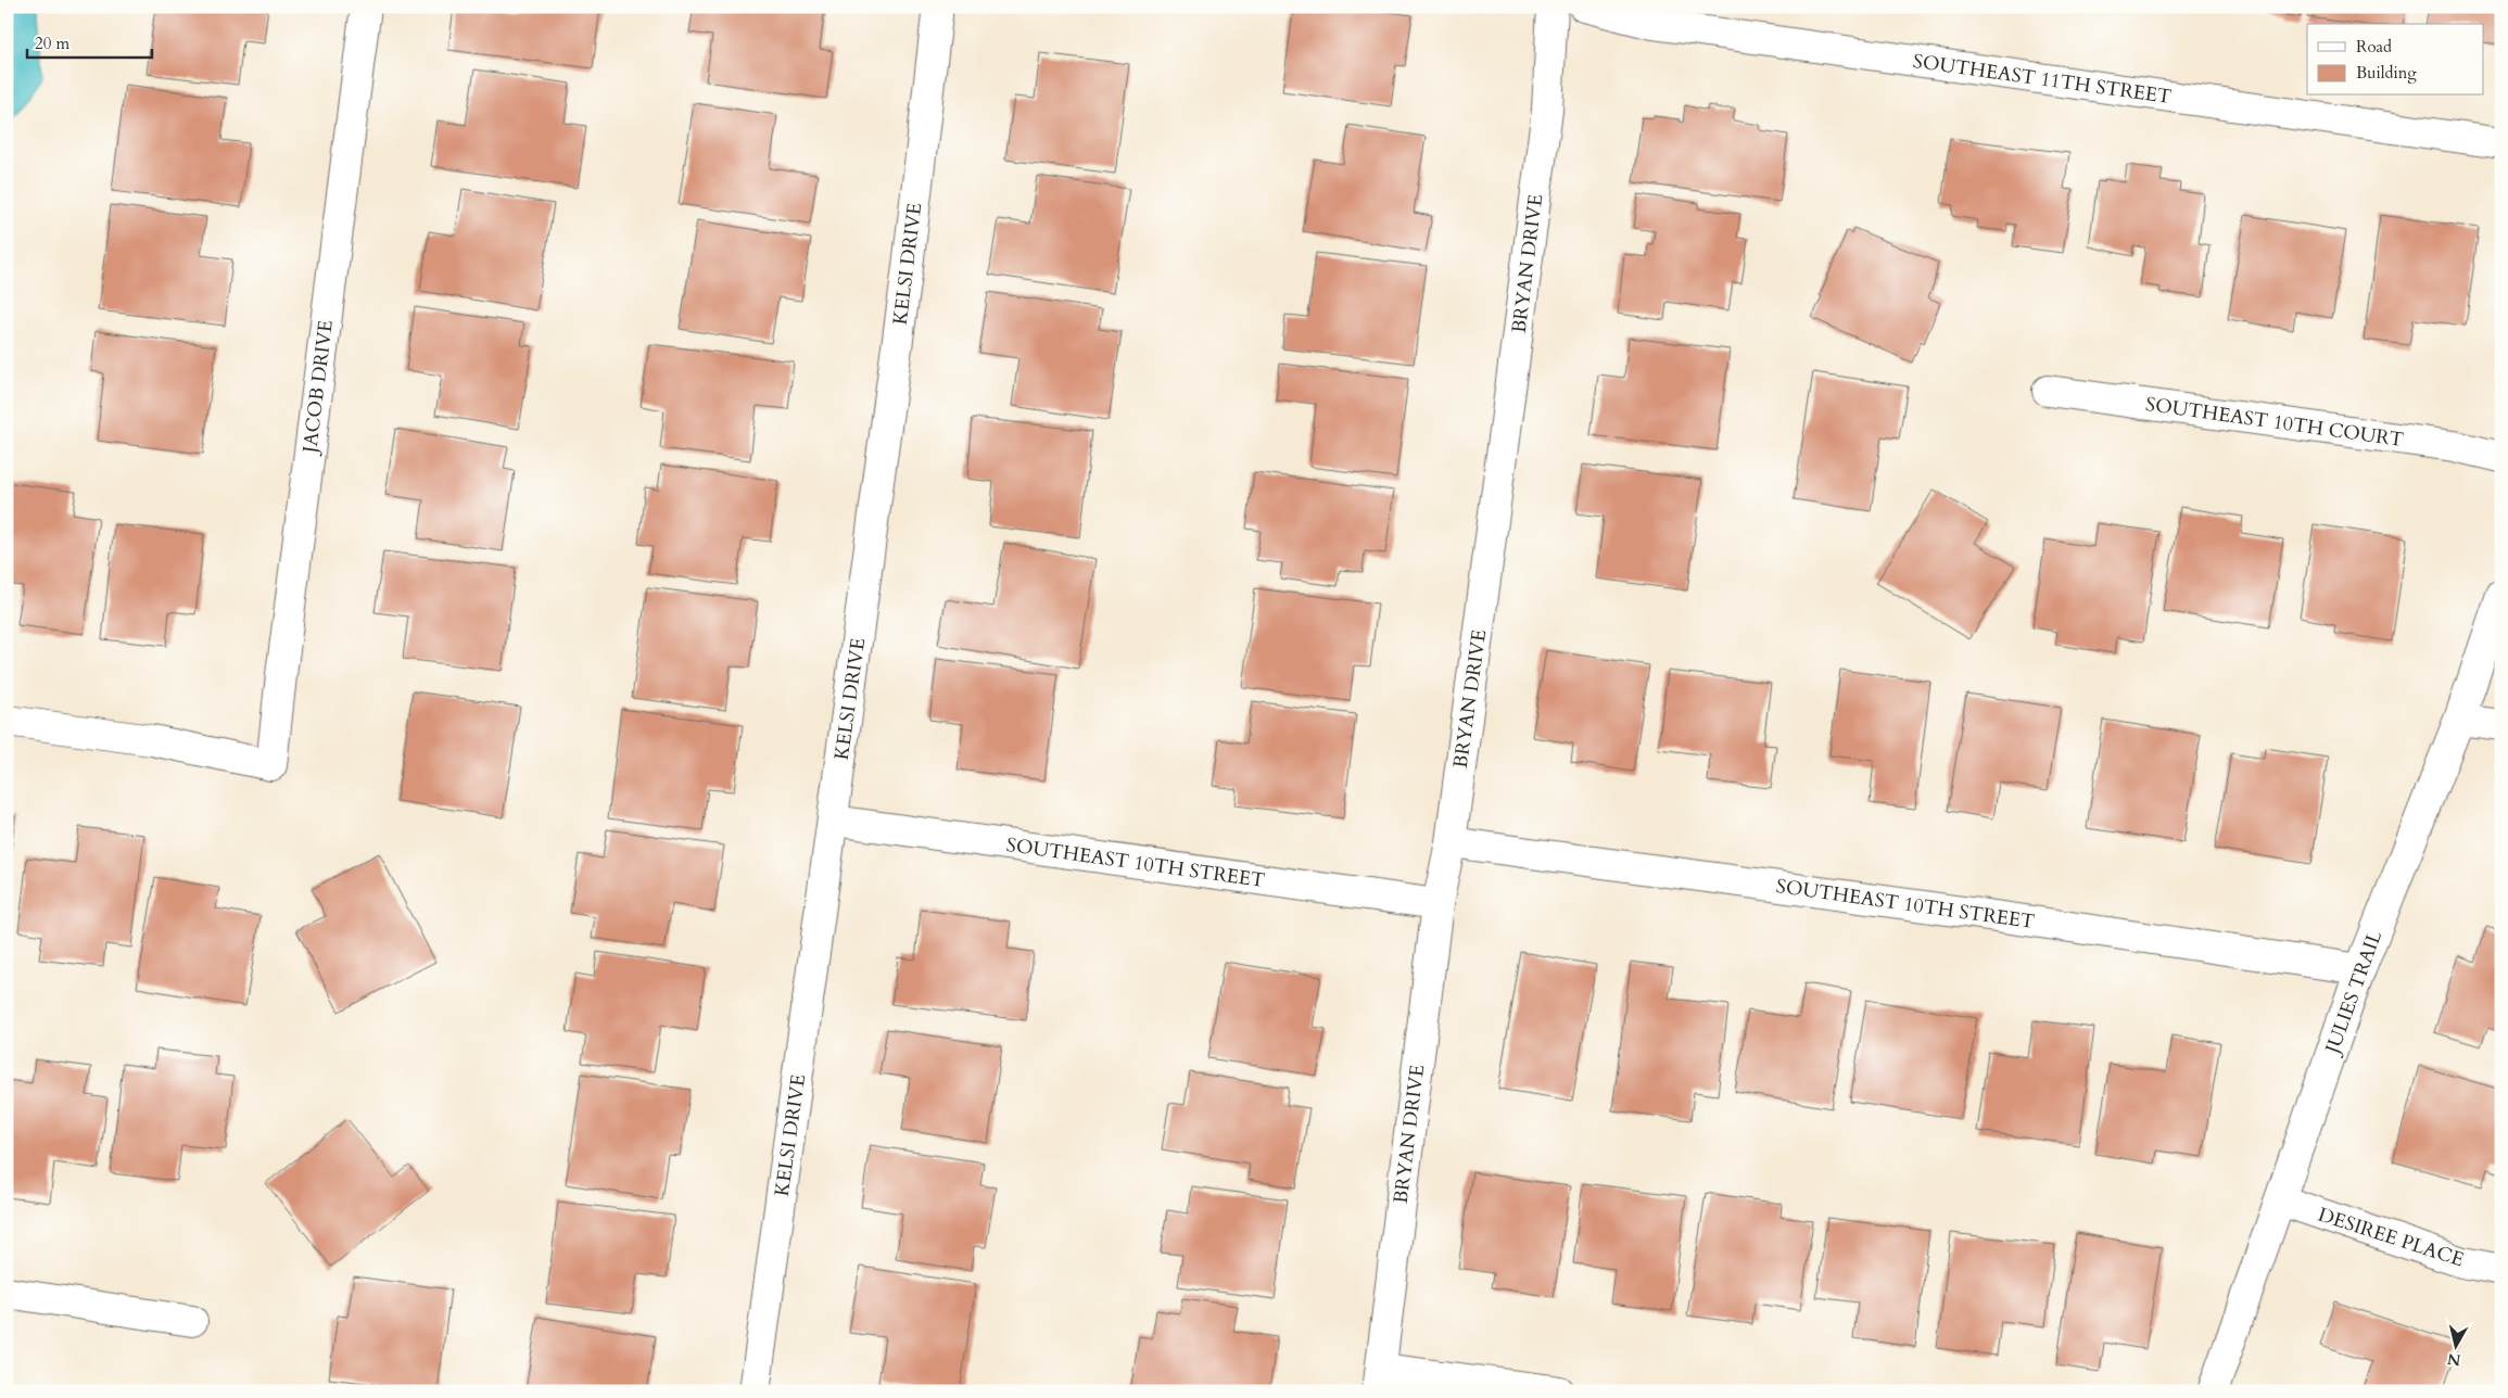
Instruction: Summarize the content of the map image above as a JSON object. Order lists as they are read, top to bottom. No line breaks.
{"streets":{"street":["SOUTHEAST 11TH STREET","KELSI DRIVE","BRYAN DRIVE","JACOB DRIVE","SOUTHEAST 10TH COURT","SOUTHEAST 10TH STREET","JULIES TRAIL","DESIREE PLACE"]},"crossings":[["KELSI DRIVE","SOUTHEAST 10TH STREET"],["BRYAN DRIVE","SOUTHEAST 10TH STREET"],["SOUTHEAST 10TH STREET","JULIES TRAIL"],["JULIES TRAIL","DESIREE PLACE"]],"legend":["Road","Building"],"scale_bar":"20 m","north":"bottom"}
